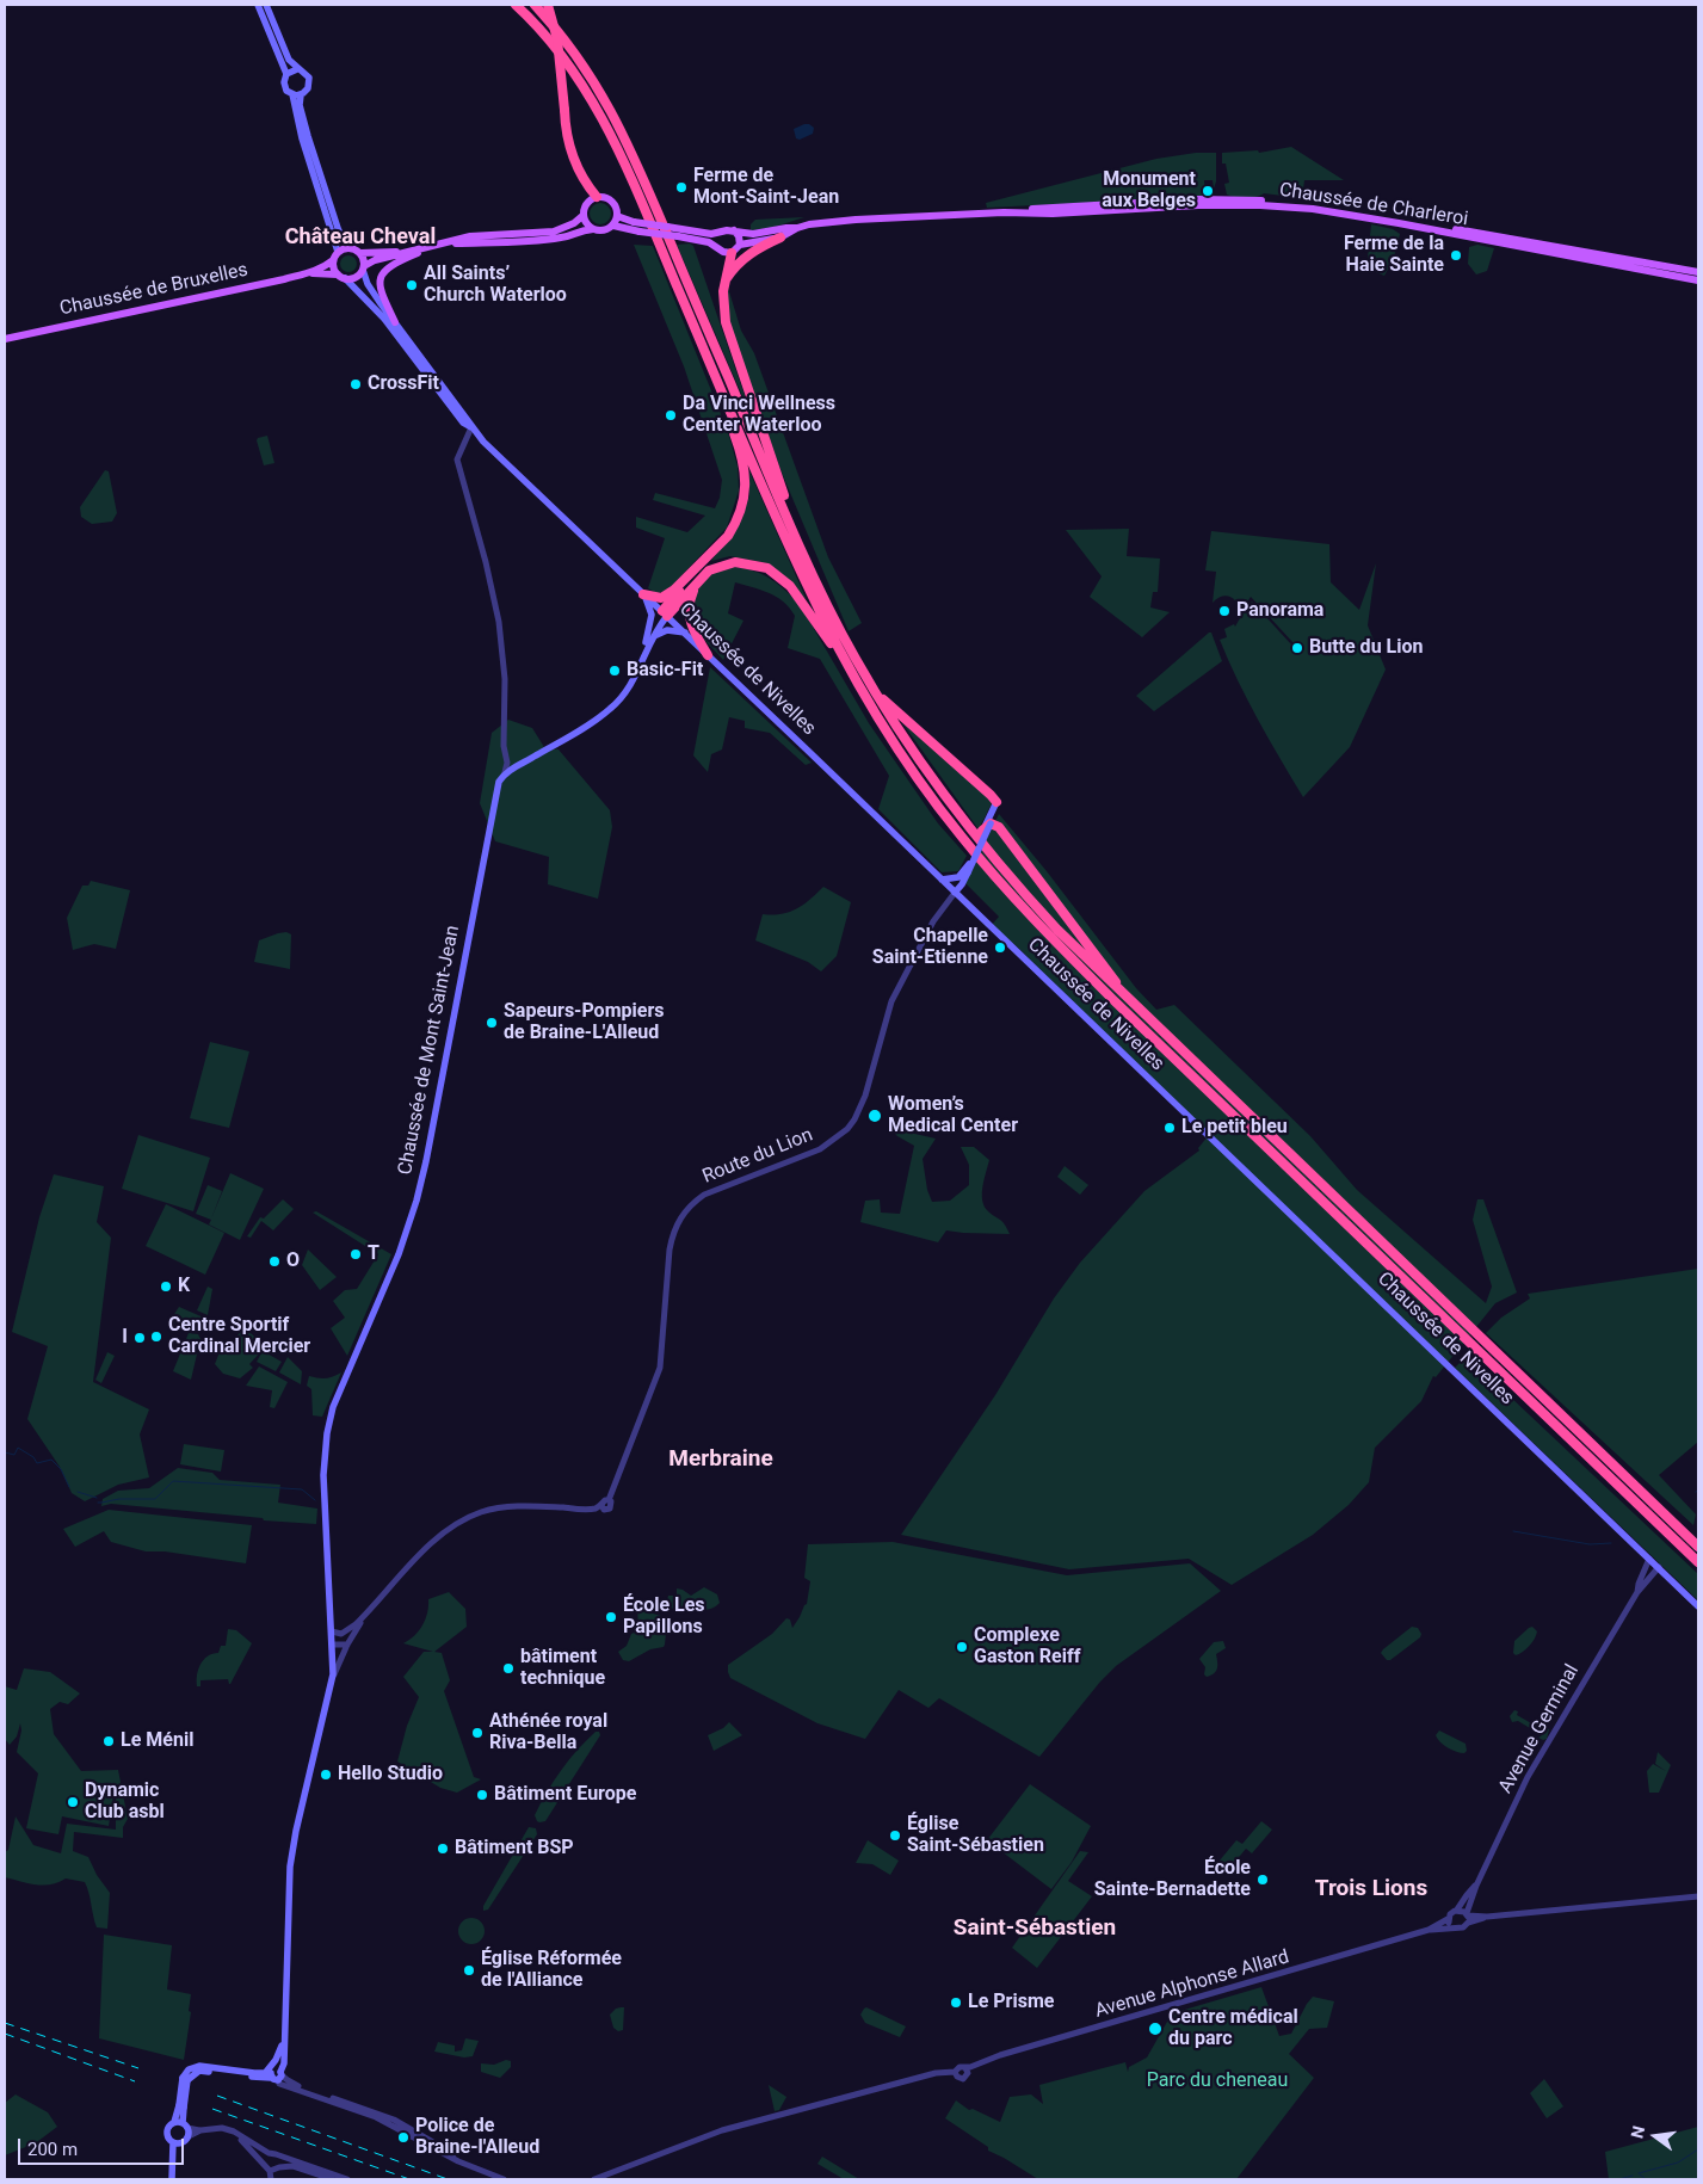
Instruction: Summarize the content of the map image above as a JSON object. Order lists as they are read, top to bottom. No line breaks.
{"streets":{"main road":["Chaussée de Charleroi","Chaussée de Bruxelles","Chaussée de Nivelles","Chaussée de Mont Saint-Jean","Route du Lion"],"street":["Avenue Germinal","Avenue Alphonse Allard"]},"crossings":[["Chaussée de Nivelles","Chaussée de Mont Saint-Jean"],["Chaussée de Nivelles","Route du Lion"],["Chaussée de Nivelles","Avenue Germinal"],["Chaussée de Mont Saint-Jean","Route du Lion"],["Avenue Germinal","Avenue Alphonse Allard"]],"districts":["Château Cheval","Merbraine","Trois Lions","Saint-Sébastien"],"parks":["Parc du cheneau"],"places":["Ferme de Mont-Saint-Jean","Monument aux Belges","Ferme de la Haie Sainte","All Saints’ Church Waterloo","CrossFit","Da Vinci Wellness Center Waterloo","Panorama","Butte du Lion","Basic-Fit","Chapelle Saint-Etienne","Sapeurs-Pompiers de Braine-L'Alleud","Women’s Medical Center","Le petit bleu","T","O","K","Centre Sportif Cardinal Mercier","I","École Les Papillons","Complexe Gaston Reiff","bâtiment technique","Athénée royal Riva-Bella","Le Ménil","Hello Studio","Bâtiment Europe","Dynamic Club asbl","Église Saint-Sébastien","Bâtiment BSP","École Sainte-Bernadette","Église Réformée de l'Alliance","Le Prisme","Centre médical du parc","Police de Braine-l'Alleud"],"scale_bar":"200 m","north":"left"}
